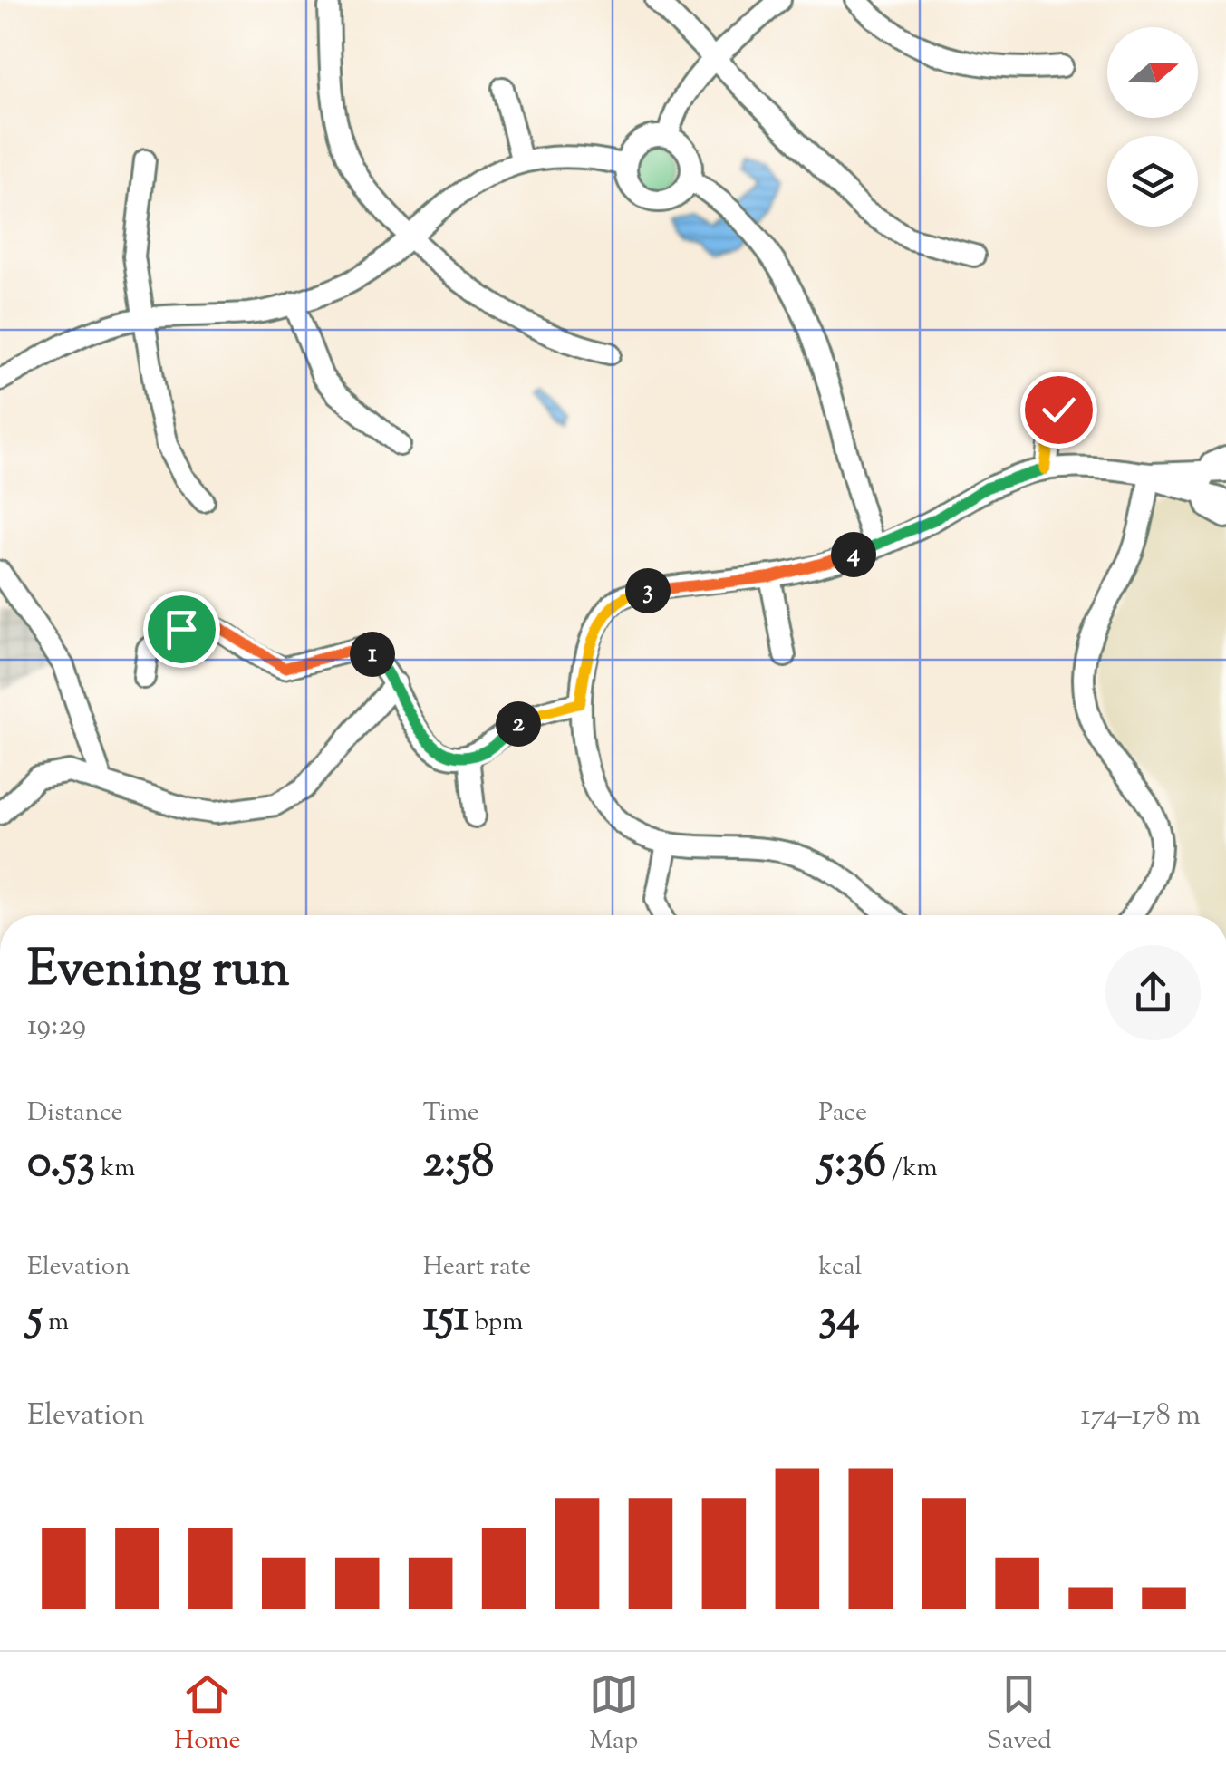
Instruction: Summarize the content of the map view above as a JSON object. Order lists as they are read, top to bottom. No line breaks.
{"north":"right","page":{"pins":["4","3","1","2"],"heading":["Evening run","19:29"],"stats":[["Distance","0.53 km"],["Time","2:58"],["Pace","5:36 /km"],["Elevation","5 m"],["Heart rate","151 bpm"],["kcal","34"]],"chart":["Elevation","174–178 m"],"tabs":["Home","Map","Saved"]}}
